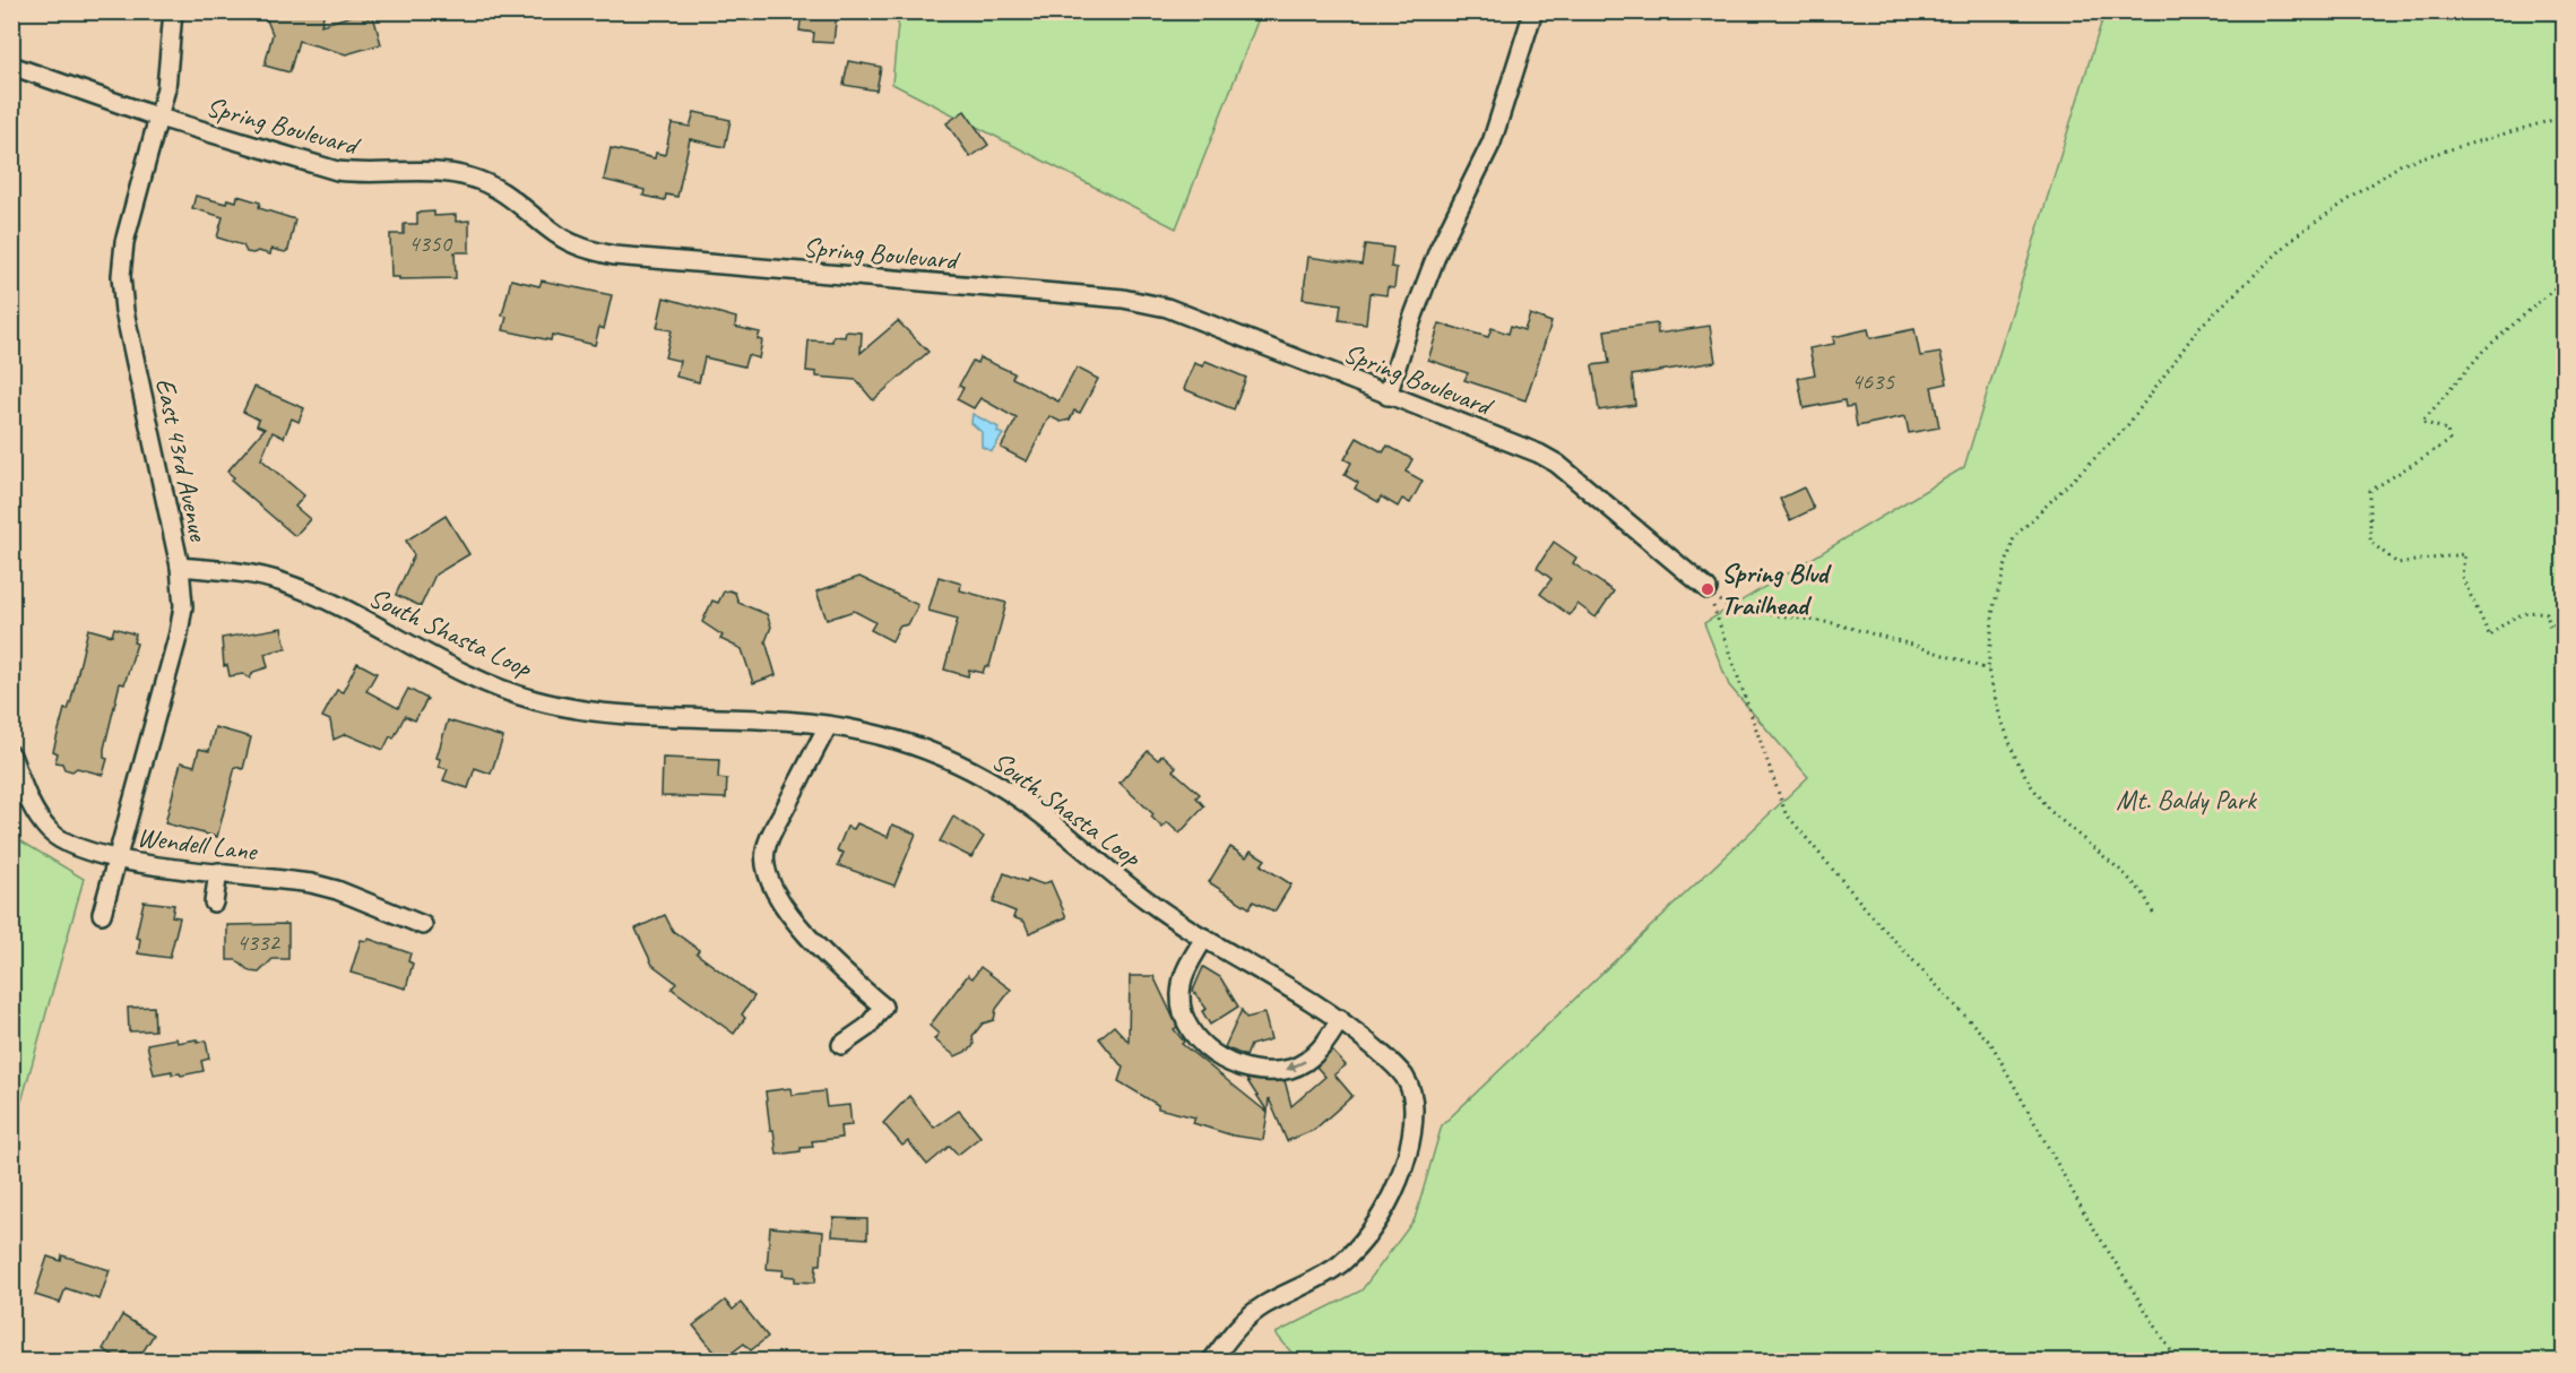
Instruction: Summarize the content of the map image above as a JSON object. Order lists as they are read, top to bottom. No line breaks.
{"streets":{"street":["Spring Boulevard","East 43rd Avenue","South Shasta Loop","Wendell Lane"]},"crossings":[["Spring Boulevard","East 43rd Avenue"],["East 43rd Avenue","South Shasta Loop"],["East 43rd Avenue","Wendell Lane"]],"parks":["Mt. Baldy Park"],"places":["Spring Blvd Trailhead"],"house_numbers":["4350","4635","4332"]}
